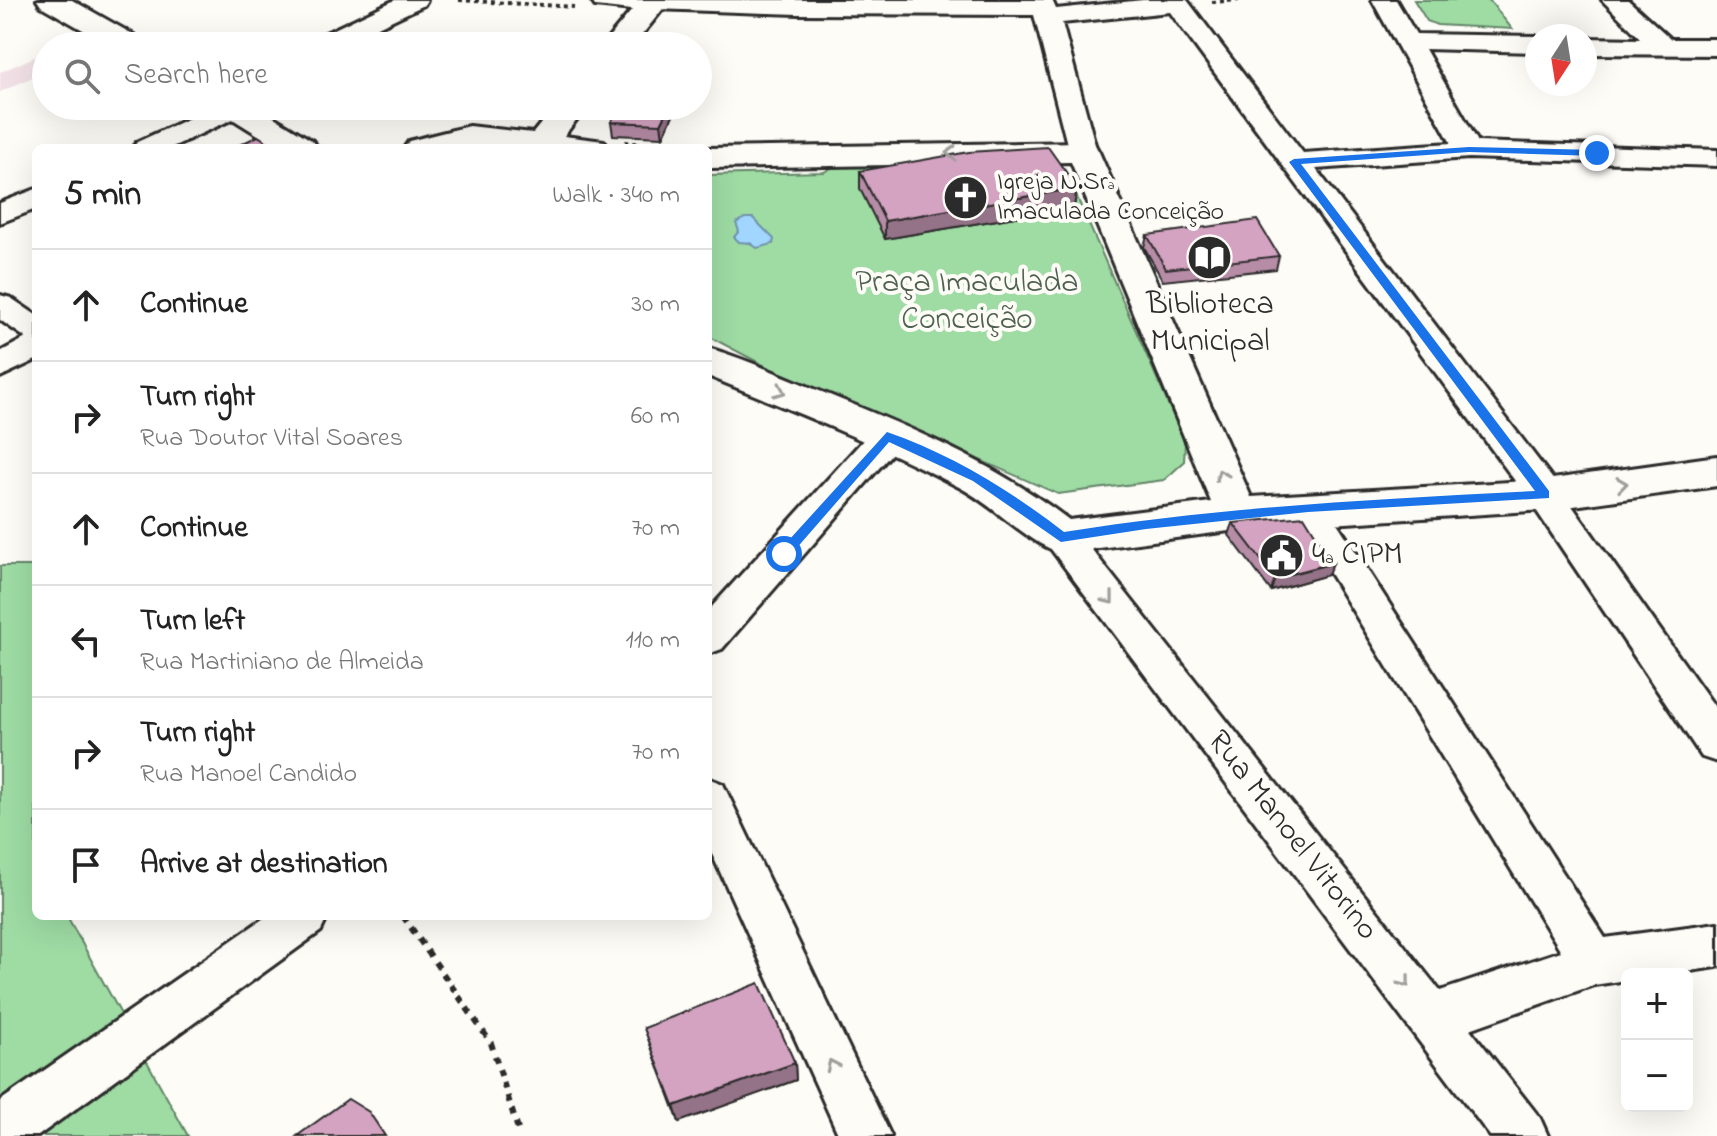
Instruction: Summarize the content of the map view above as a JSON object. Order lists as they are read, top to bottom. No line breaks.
{"streets":{"street":["Rua Manoel Vitorino"]},"parks":["Praça Imaculada Conceição"],"places":{"church":["Igreja N.Srª Imaculada Conceição"],"library":["Biblioteca Municipal"],"public building":["4ª CIPM"]},"north":"bottom","page":{"search":"Search here","heading":["5 min","Walk · 340 m"],"list":[["Continue","30 m"],["Turn right","Rua Doutor Vital Soares","60 m"],["Continue","70 m"],["Turn left","Rua Martiniano de Almeida","110 m"],["Turn right","Rua Manoel Candido","70 m"],"Arrive at destination"],"map_buttons":["+","−"]}}
